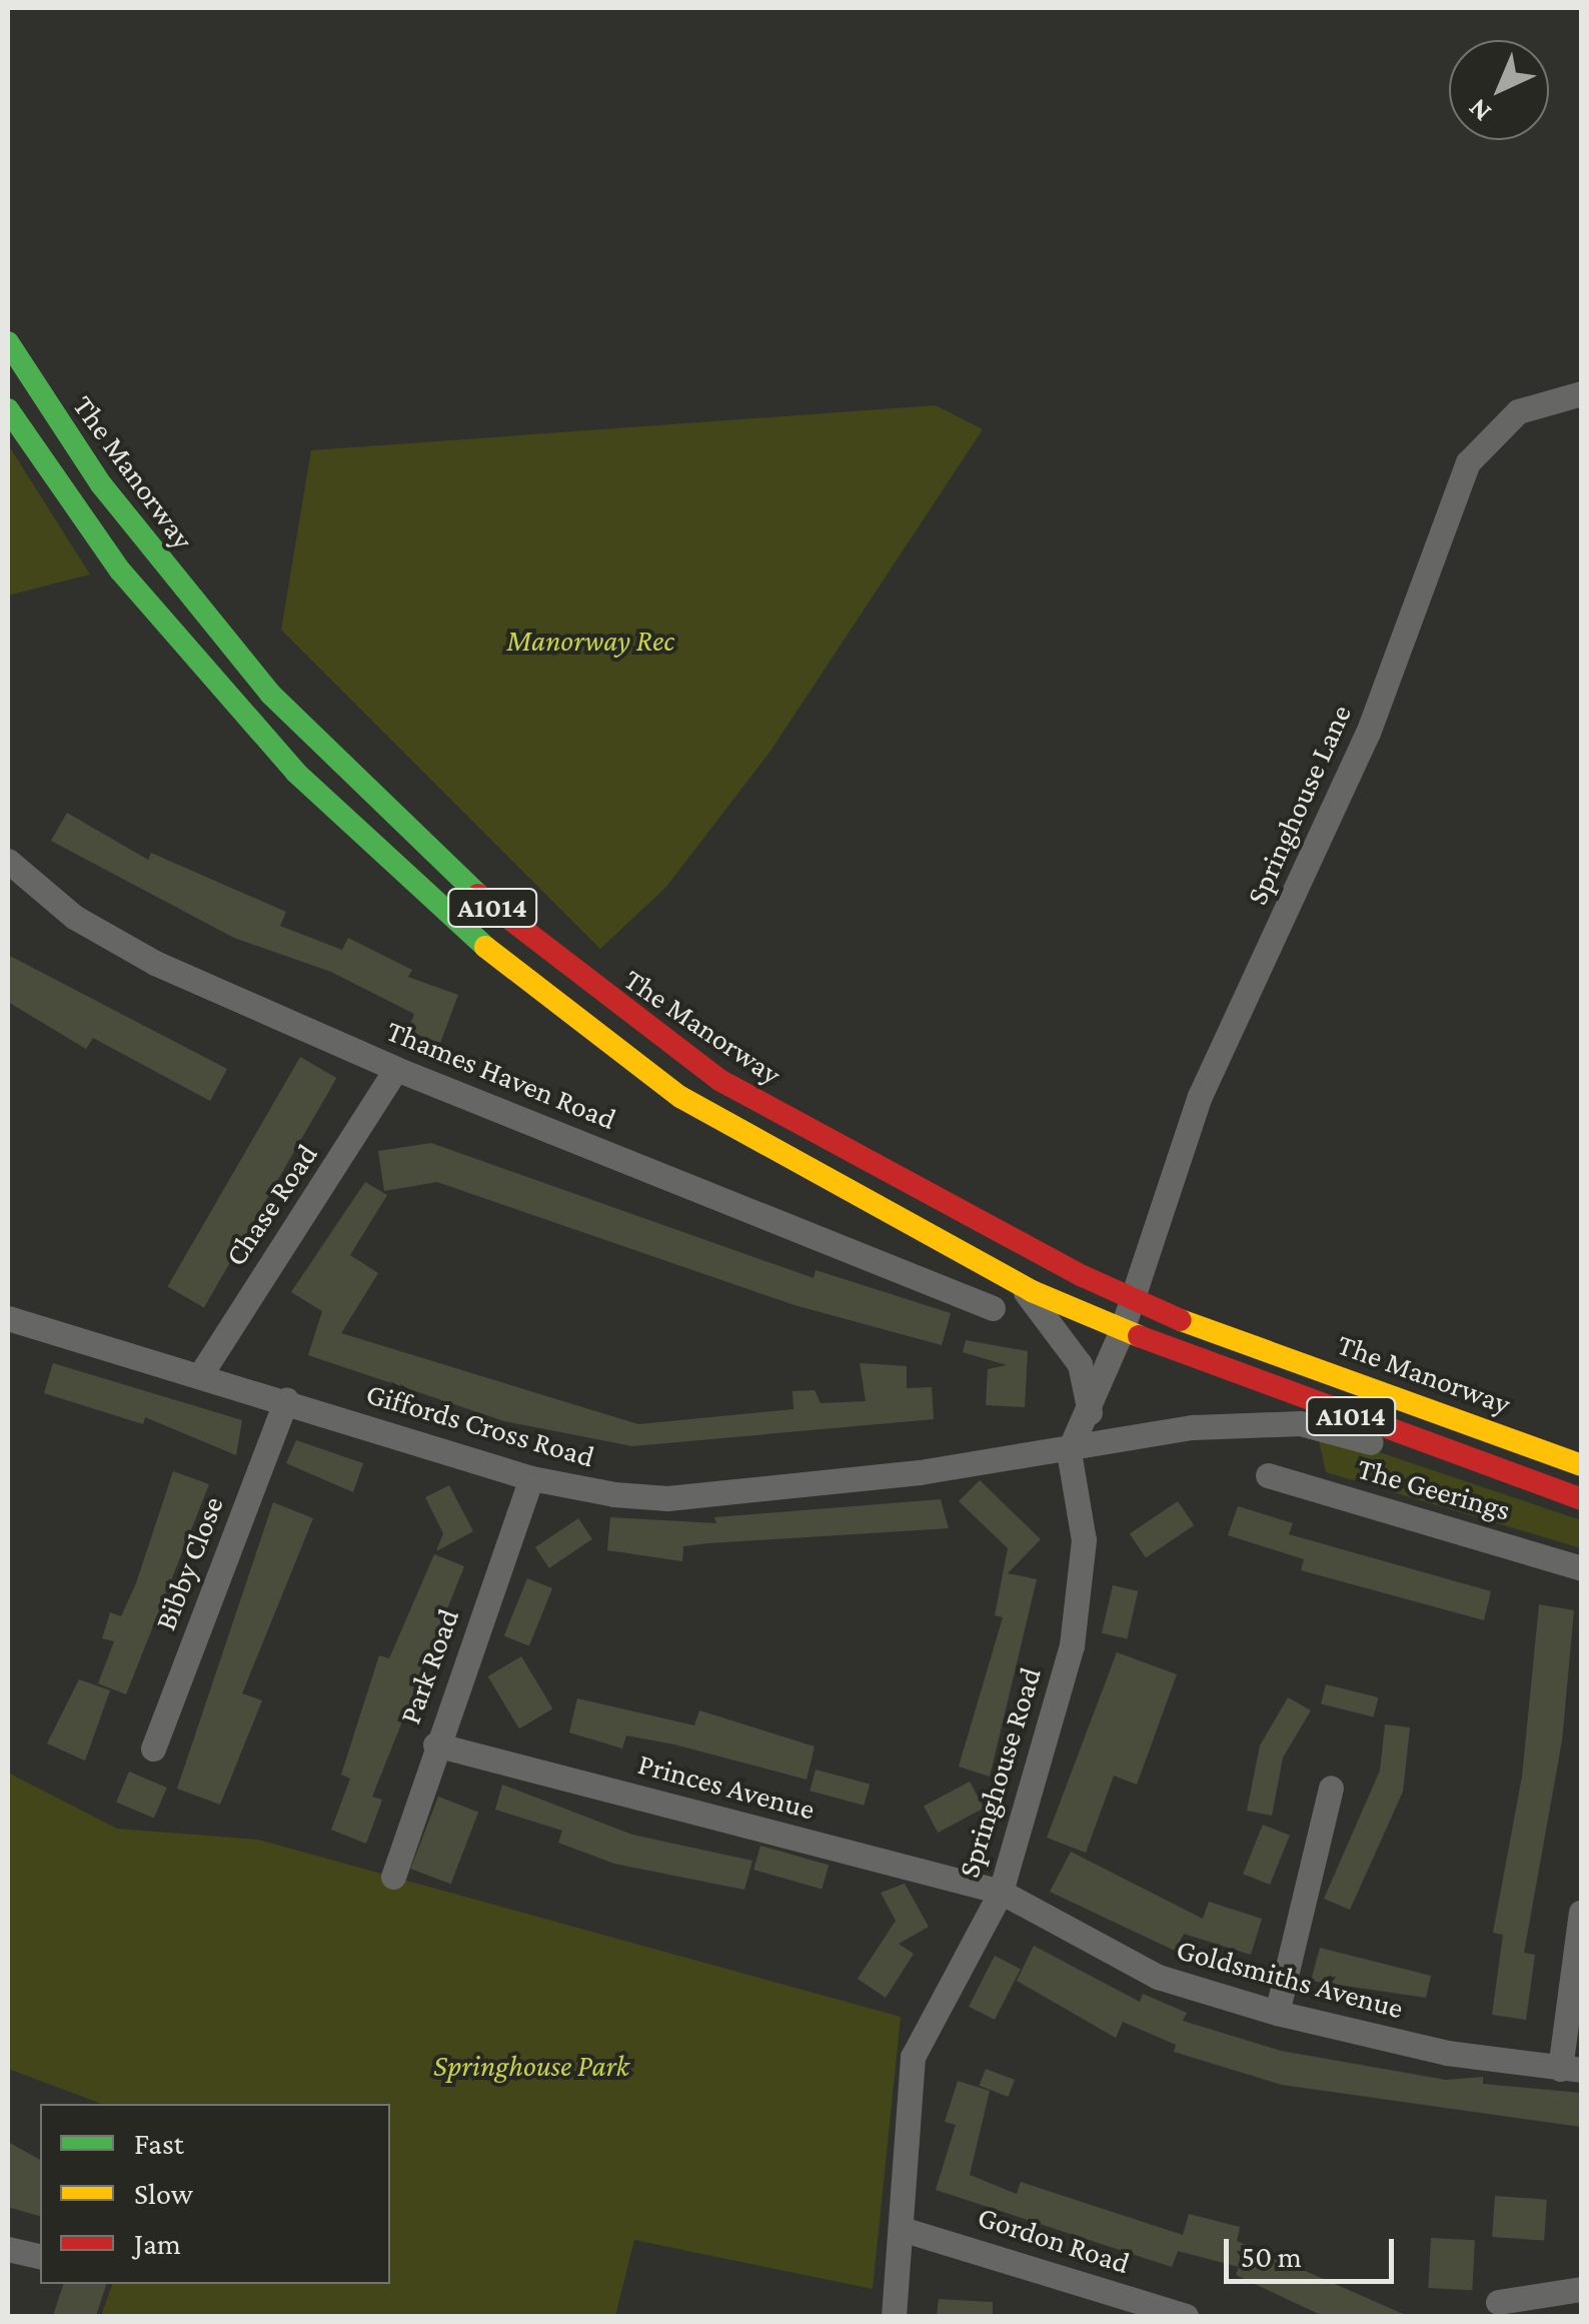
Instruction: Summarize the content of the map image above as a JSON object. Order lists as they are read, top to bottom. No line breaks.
{"streets":{"main road":["The Manorway","A1014"],"street":["Springhouse Lane","Thames Haven Road","Chase Road","Giffords Cross Road","The Geerings","Bibby Close","Park Road","Springhouse Road","Princes Avenue","Goldsmiths Avenue","Gordon Road"]},"crossings":[["The Manorway","Springhouse Lane"],["Springhouse Lane","A1014"],["A1014","Giffords Cross Road"],["Thames Haven Road","Chase Road"],["Chase Road","Giffords Cross Road"],["Giffords Cross Road","Bibby Close"],["Giffords Cross Road","Park Road"],["Giffords Cross Road","Springhouse Road"],["Park Road","Princes Avenue"],["Springhouse Road","Princes Avenue"],["Springhouse Road","Goldsmiths Avenue"],["Springhouse Road","Gordon Road"],["Princes Avenue","Goldsmiths Avenue"]],"parks":["Manorway Rec","Springhouse Park"],"legend":["Fast","Slow","Jam"],"scale_bar":"50 m","north":"bottom left"}
